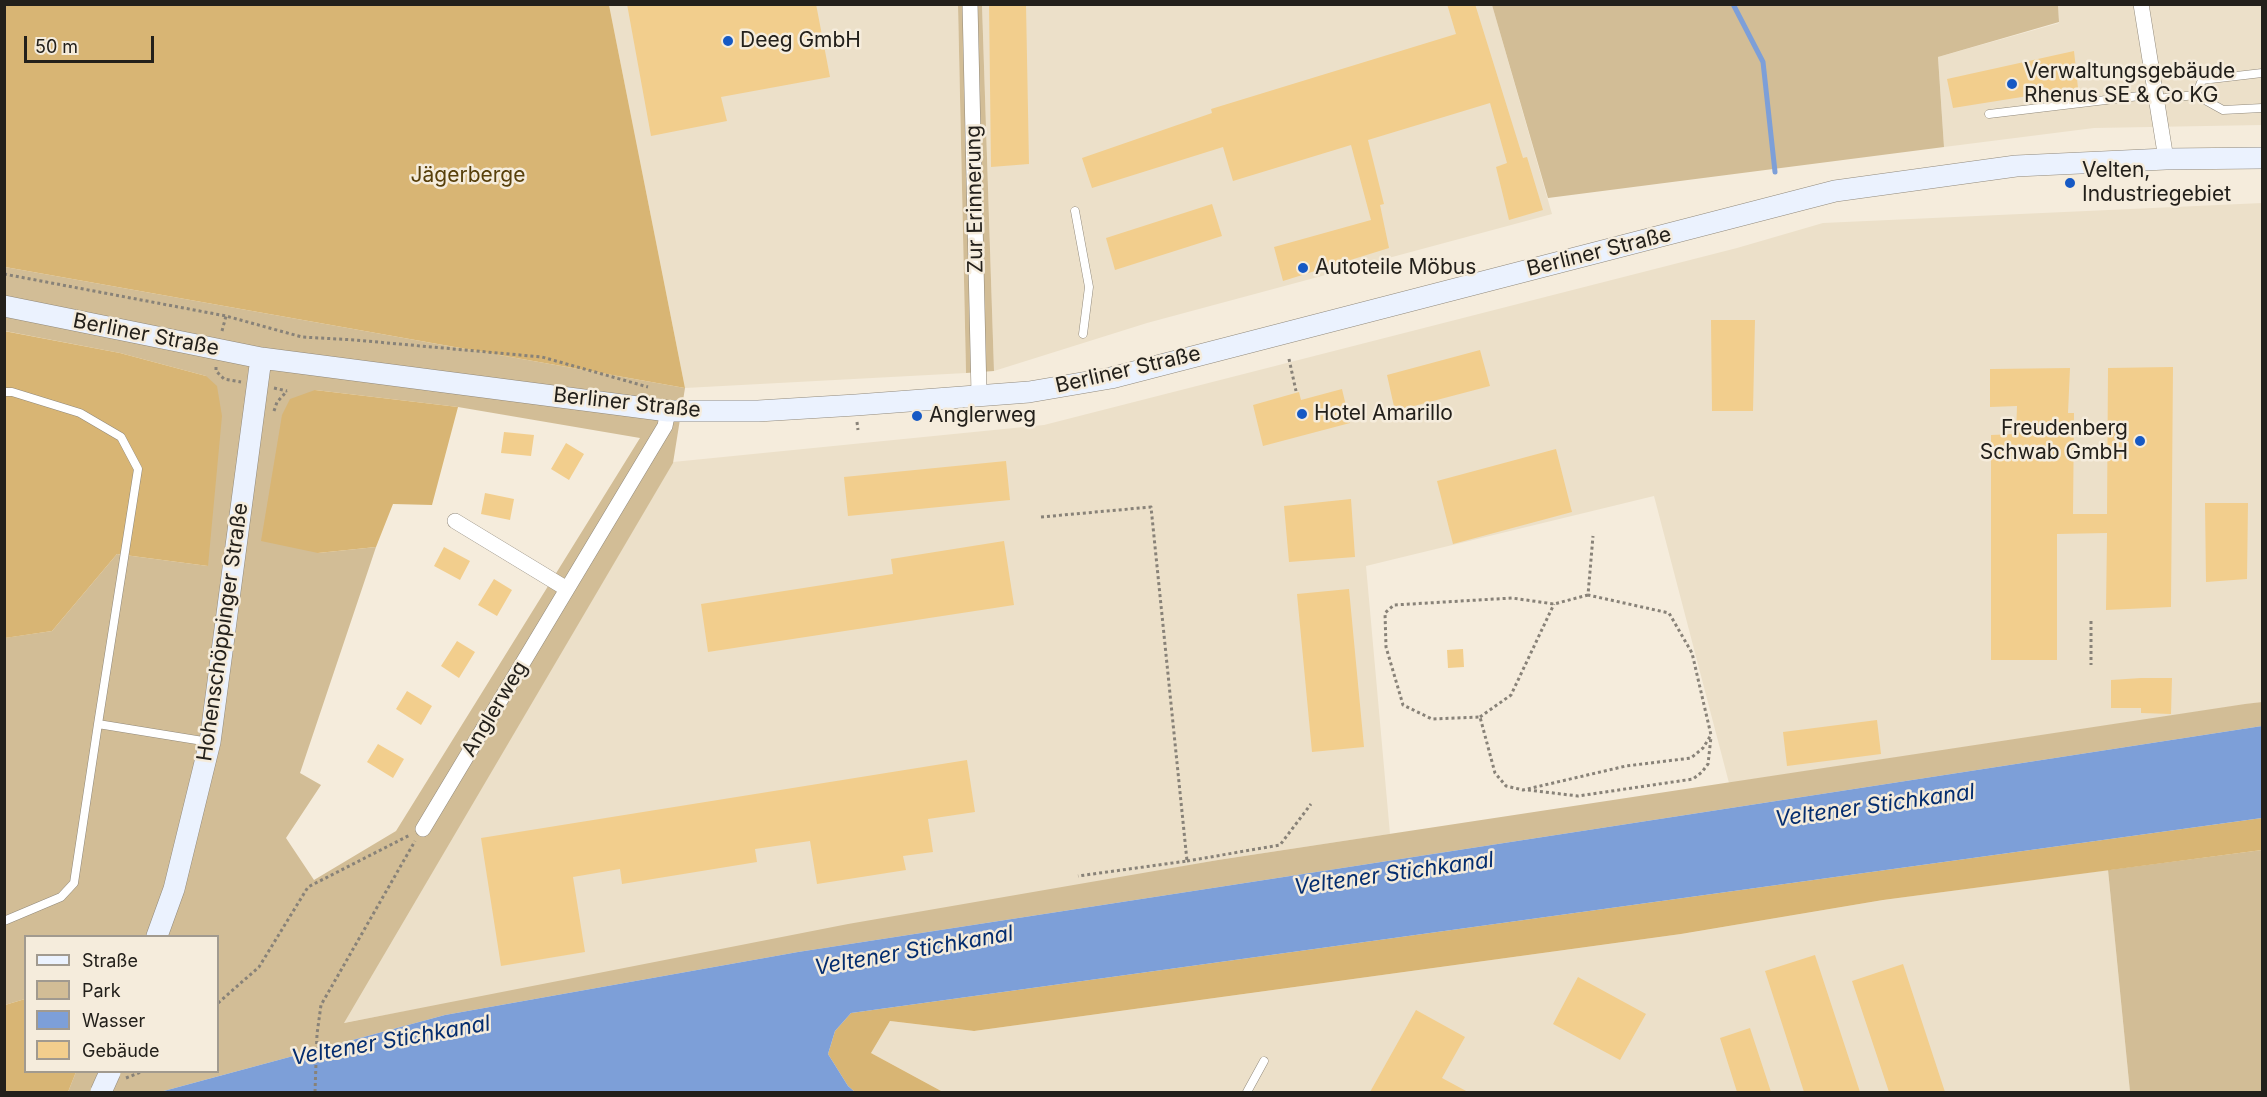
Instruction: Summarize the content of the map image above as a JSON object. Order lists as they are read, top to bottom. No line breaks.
{"streets":{"main road":["Berliner Straße","Hohenschöppinger Straße"],"street":["Zur Erinnerung","Anglerweg"]},"crossings":[["Zur Erinnerung","Berliner Straße"],["Berliner Straße","Hohenschöppinger Straße"],["Berliner Straße","Anglerweg"]],"water":["Veltener Stichkanal"],"parks":["Jägerberge"],"places":["Deeg GmbH","Verwaltungsgebäude Rhenus SE & Co KG","Velten, Industriegebiet","Autoteile Möbus","Hotel Amarillo","Anglerweg","Freudenberg Schwab GmbH"],"legend":["Straße","Park","Wasser","Gebäude"],"scale_bar":"50 m"}
